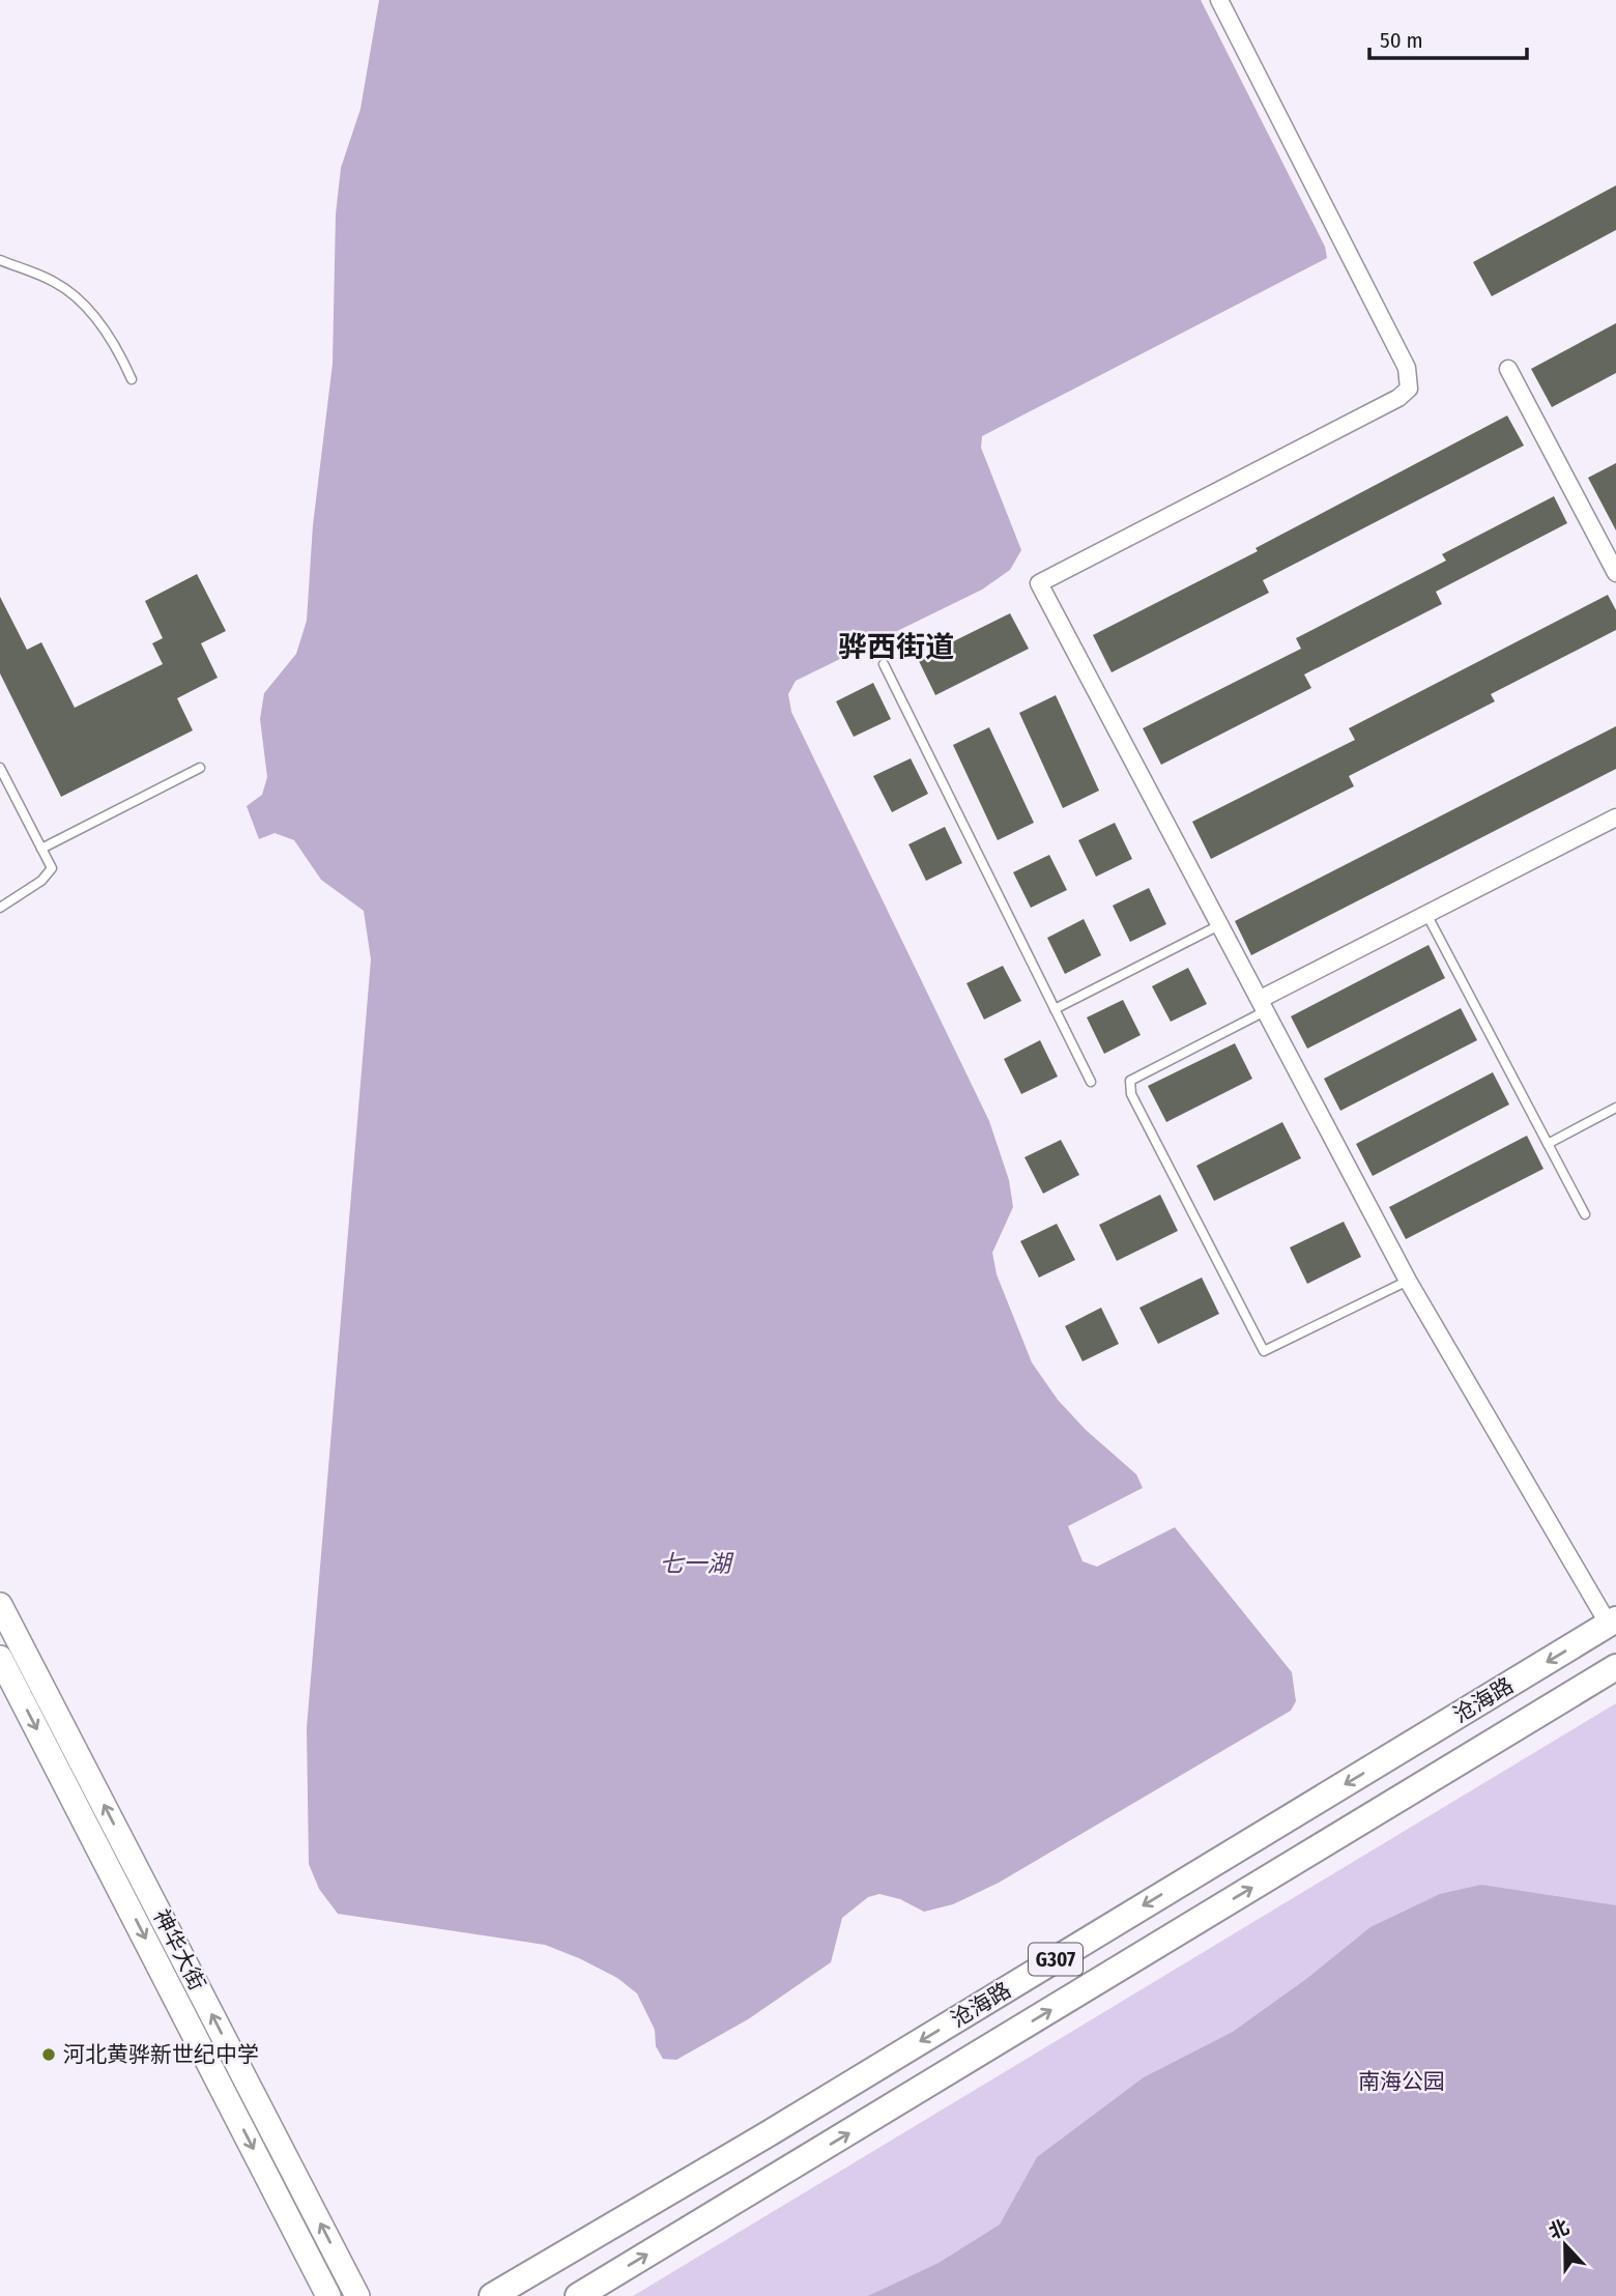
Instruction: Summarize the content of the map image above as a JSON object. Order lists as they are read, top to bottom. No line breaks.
{"streets":{"main road":["沧海路","神华大街","G307"]},"districts":["骅西街道"],"water":["七一湖"],"parks":["南海公园"],"places":["河北黄骅新世纪中学"],"scale_bar":"50 m","north":"top"}
